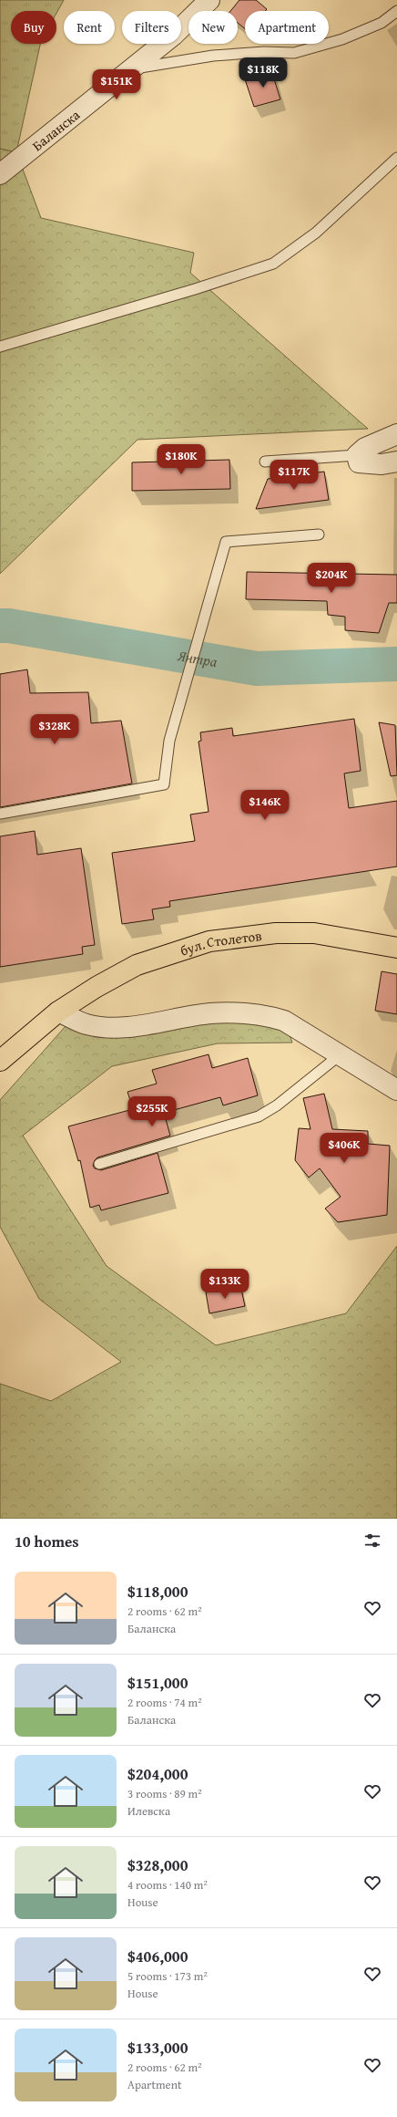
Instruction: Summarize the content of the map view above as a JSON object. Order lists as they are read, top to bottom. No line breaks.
{"streets":{"main road":["бул. Столетов"],"street":["Баланска"]},"water":["Янтра"],"page":{"chip":["Buy","Rent","Filters","New","Apartment"],"price":["$118K","$151K","$180K","$117K","$204K","$328K","$146K","$255K","$406K","$133K"],"heading":"10 homes","list":[{"name":"$118,000","note":"2 rooms · 62 m² · Баланска"},{"name":"$151,000","note":"2 rooms · 74 m² · Баланска"},{"name":"$204,000","note":"3 rooms · 89 m² · Илевска"},{"name":"$328,000","note":"4 rooms · 140 m² · House"},{"name":"$406,000","note":"5 rooms · 173 m² · House"},{"name":"$133,000","note":"2 rooms · 62 m² · Apartment"}]}}
